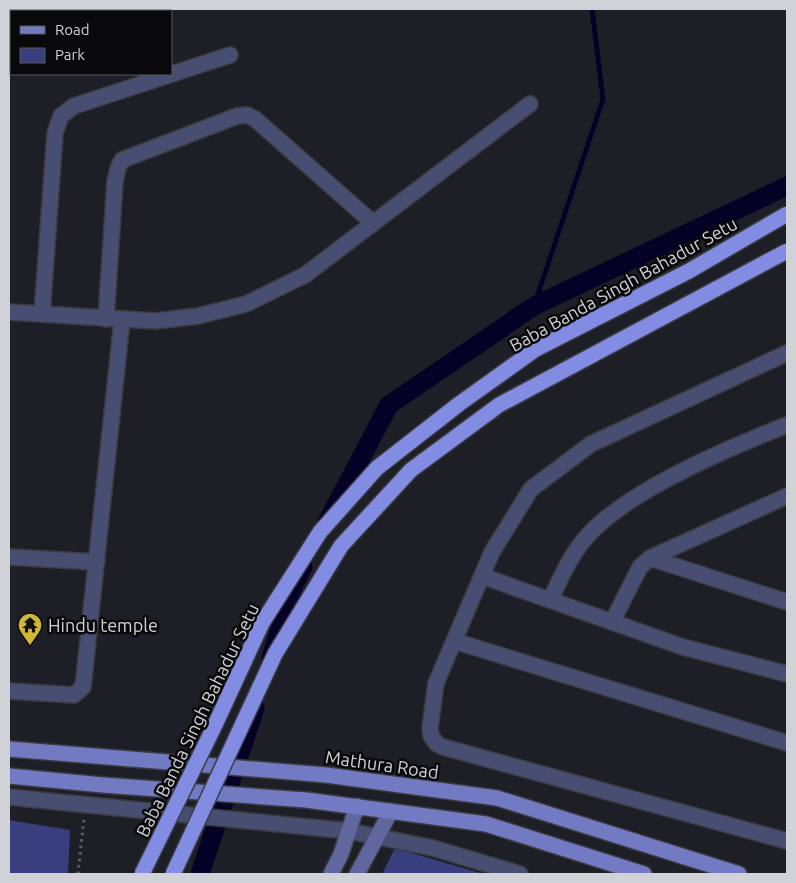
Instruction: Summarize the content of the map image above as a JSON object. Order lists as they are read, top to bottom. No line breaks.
{"streets":{"highway":["Baba Banda Singh Bahadur Setu"],"main road":["Mathura Road"]},"places":{"temple":["Hindu temple"]},"legend":["Road","Park"]}
